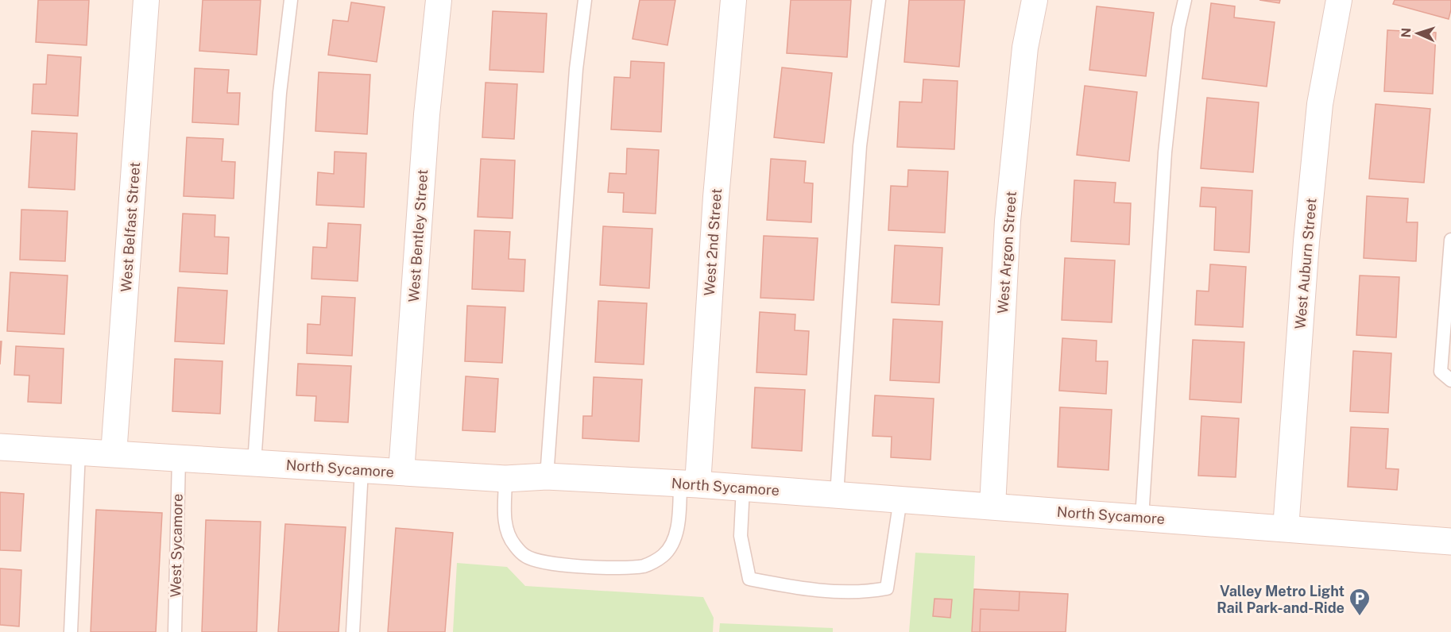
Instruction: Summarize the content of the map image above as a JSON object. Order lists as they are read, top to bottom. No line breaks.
{"streets":{"street":["West Belfast Street","West Bentley Street","West 2nd Street","West Argon Street","West Auburn Street","North Sycamore"],"lane":["West Sycamore"]},"crossings":[["West Belfast Street","North Sycamore"],["West Bentley Street","North Sycamore"],["West 2nd Street","North Sycamore"],["West Argon Street","North Sycamore"],["West Auburn Street","North Sycamore"],["North Sycamore","West Sycamore"]],"places":{"parking":["Valley Metro Light Rail Park-and-Ride"]},"north":"left"}
